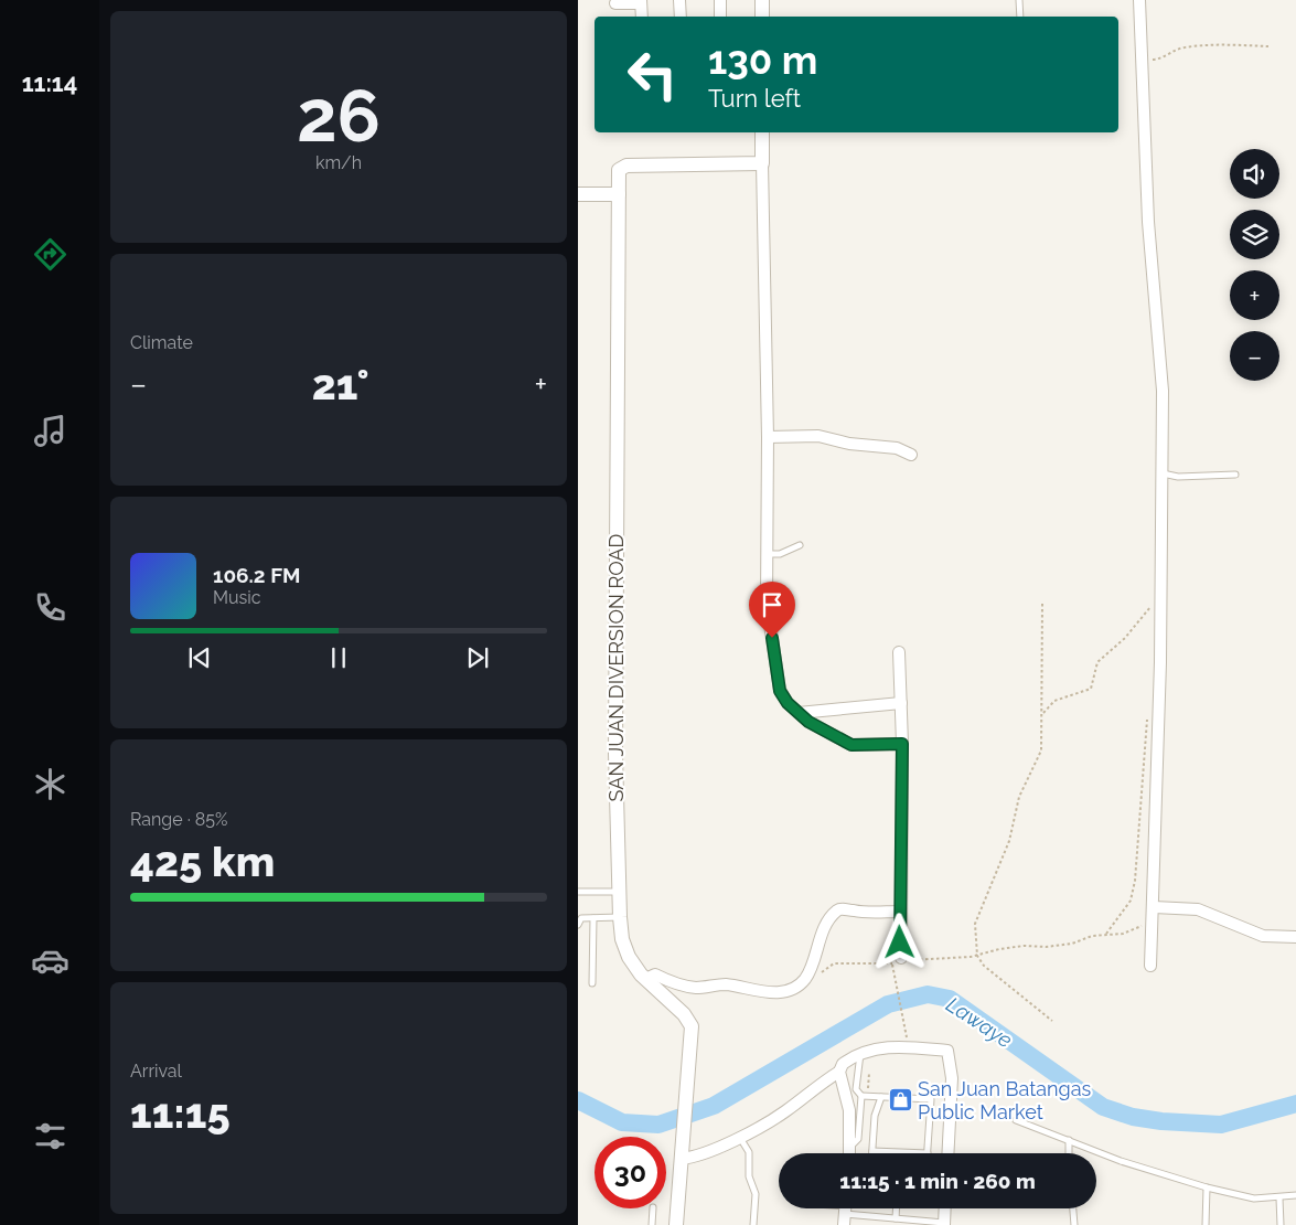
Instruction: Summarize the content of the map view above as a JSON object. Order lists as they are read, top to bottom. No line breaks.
{"streets":{"street":["SAN JUAN DIVERSION ROAD"]},"water":["Lawaye"],"places":{"shop":["San Juan Batangas Public Market"]},"page":{"tabs":"11:14","tile":[["26","km/h"],"Climate",["Range · 85%","425 km"],["Arrival","11:15"]],"turn":["130 m","Turn left"],"map_buttons":["+","−"],"heat":["−","21°","+"],"song":["106.2 FM","Music"],"limit":"30","trip":"11:15 · 1 min · 260 m"}}
